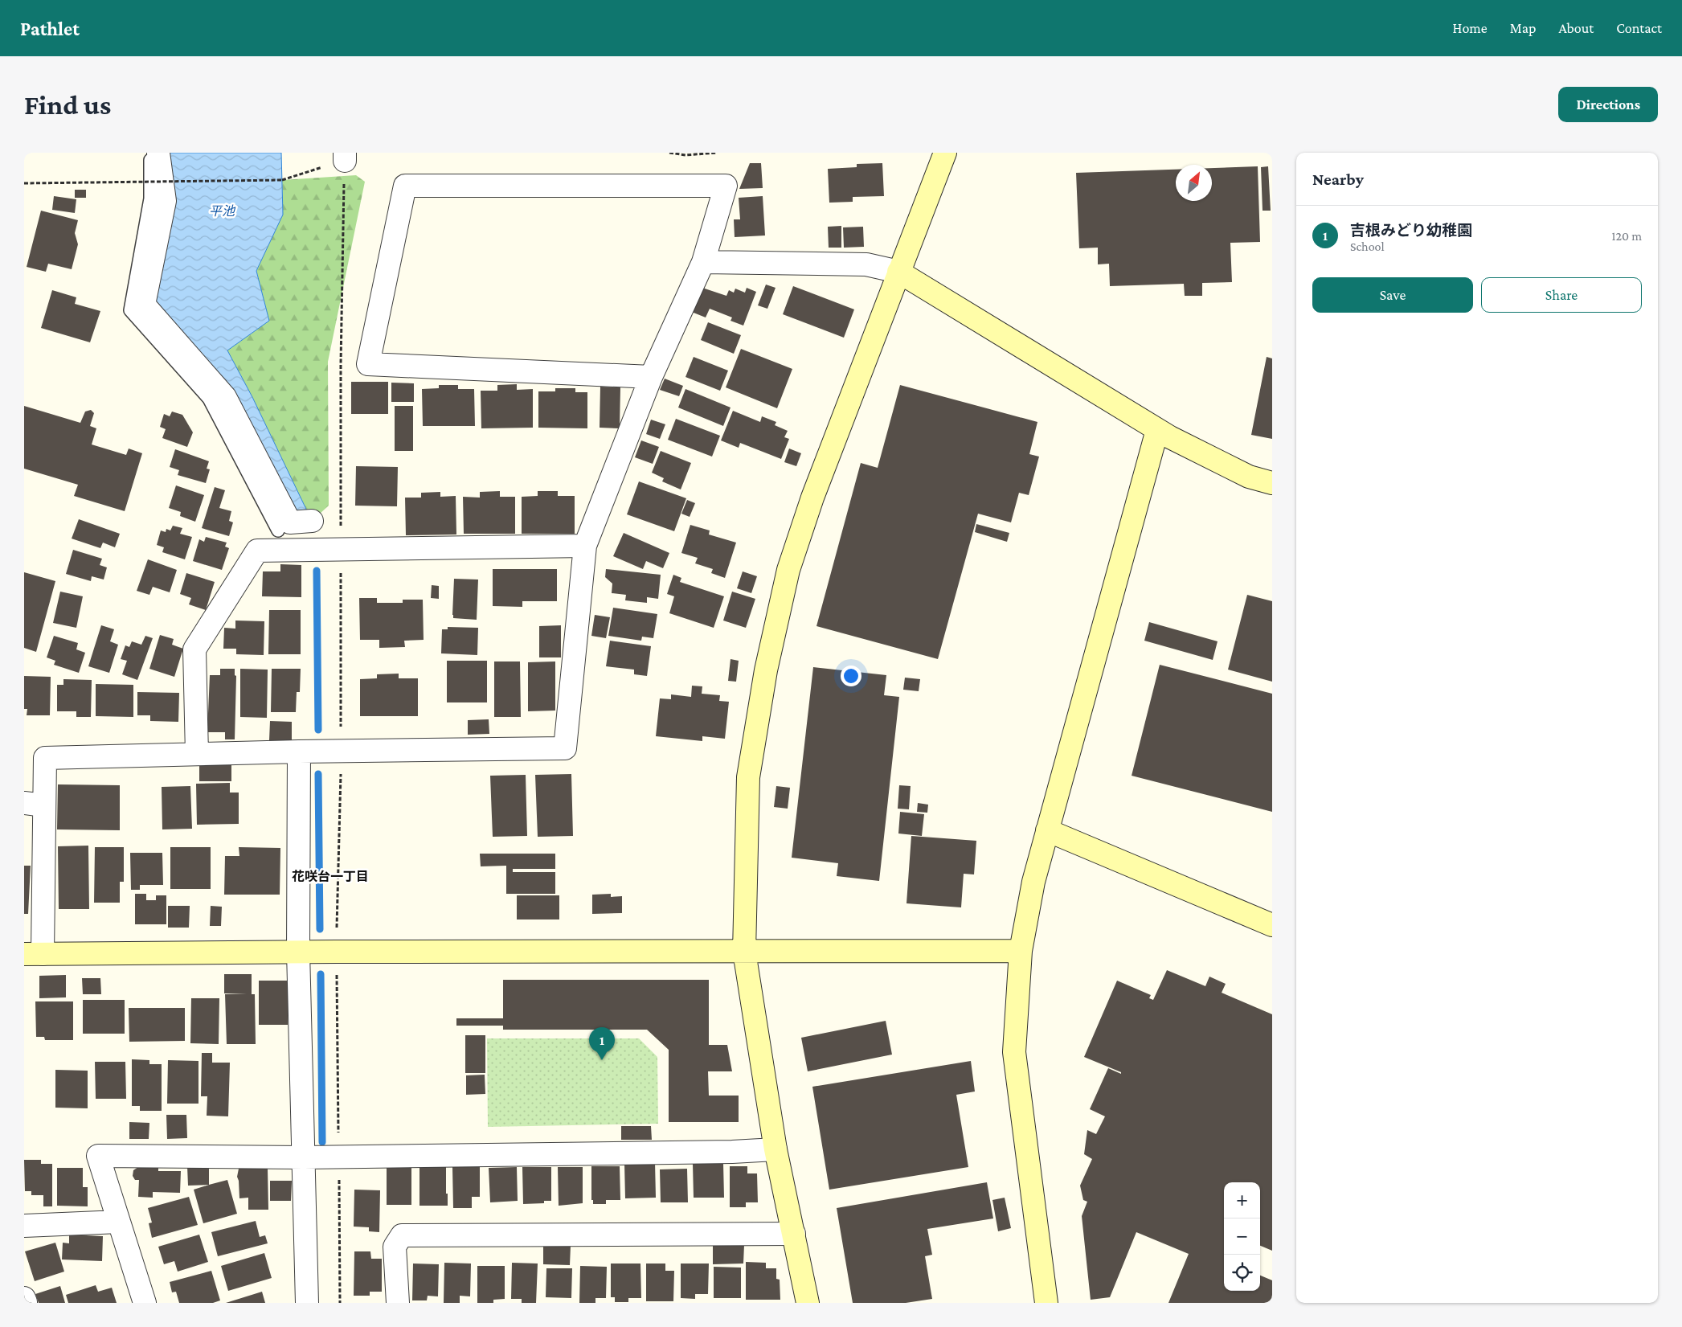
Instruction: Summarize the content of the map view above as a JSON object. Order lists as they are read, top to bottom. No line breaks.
{"districts":["花咲台一丁目"],"water":["平池"],"north":"top right","page":{"header":"Pathlet","nav":["Home","Map","About","Contact"],"buttons":["Directions",["Save","Share"]],"title":"Find us","heading":"Nearby","list":[{"mark":"1","name":"吉根みどり幼稚園","note":"School","value":"120 m"}],"pins":"1","map_buttons":["+","−"]}}
